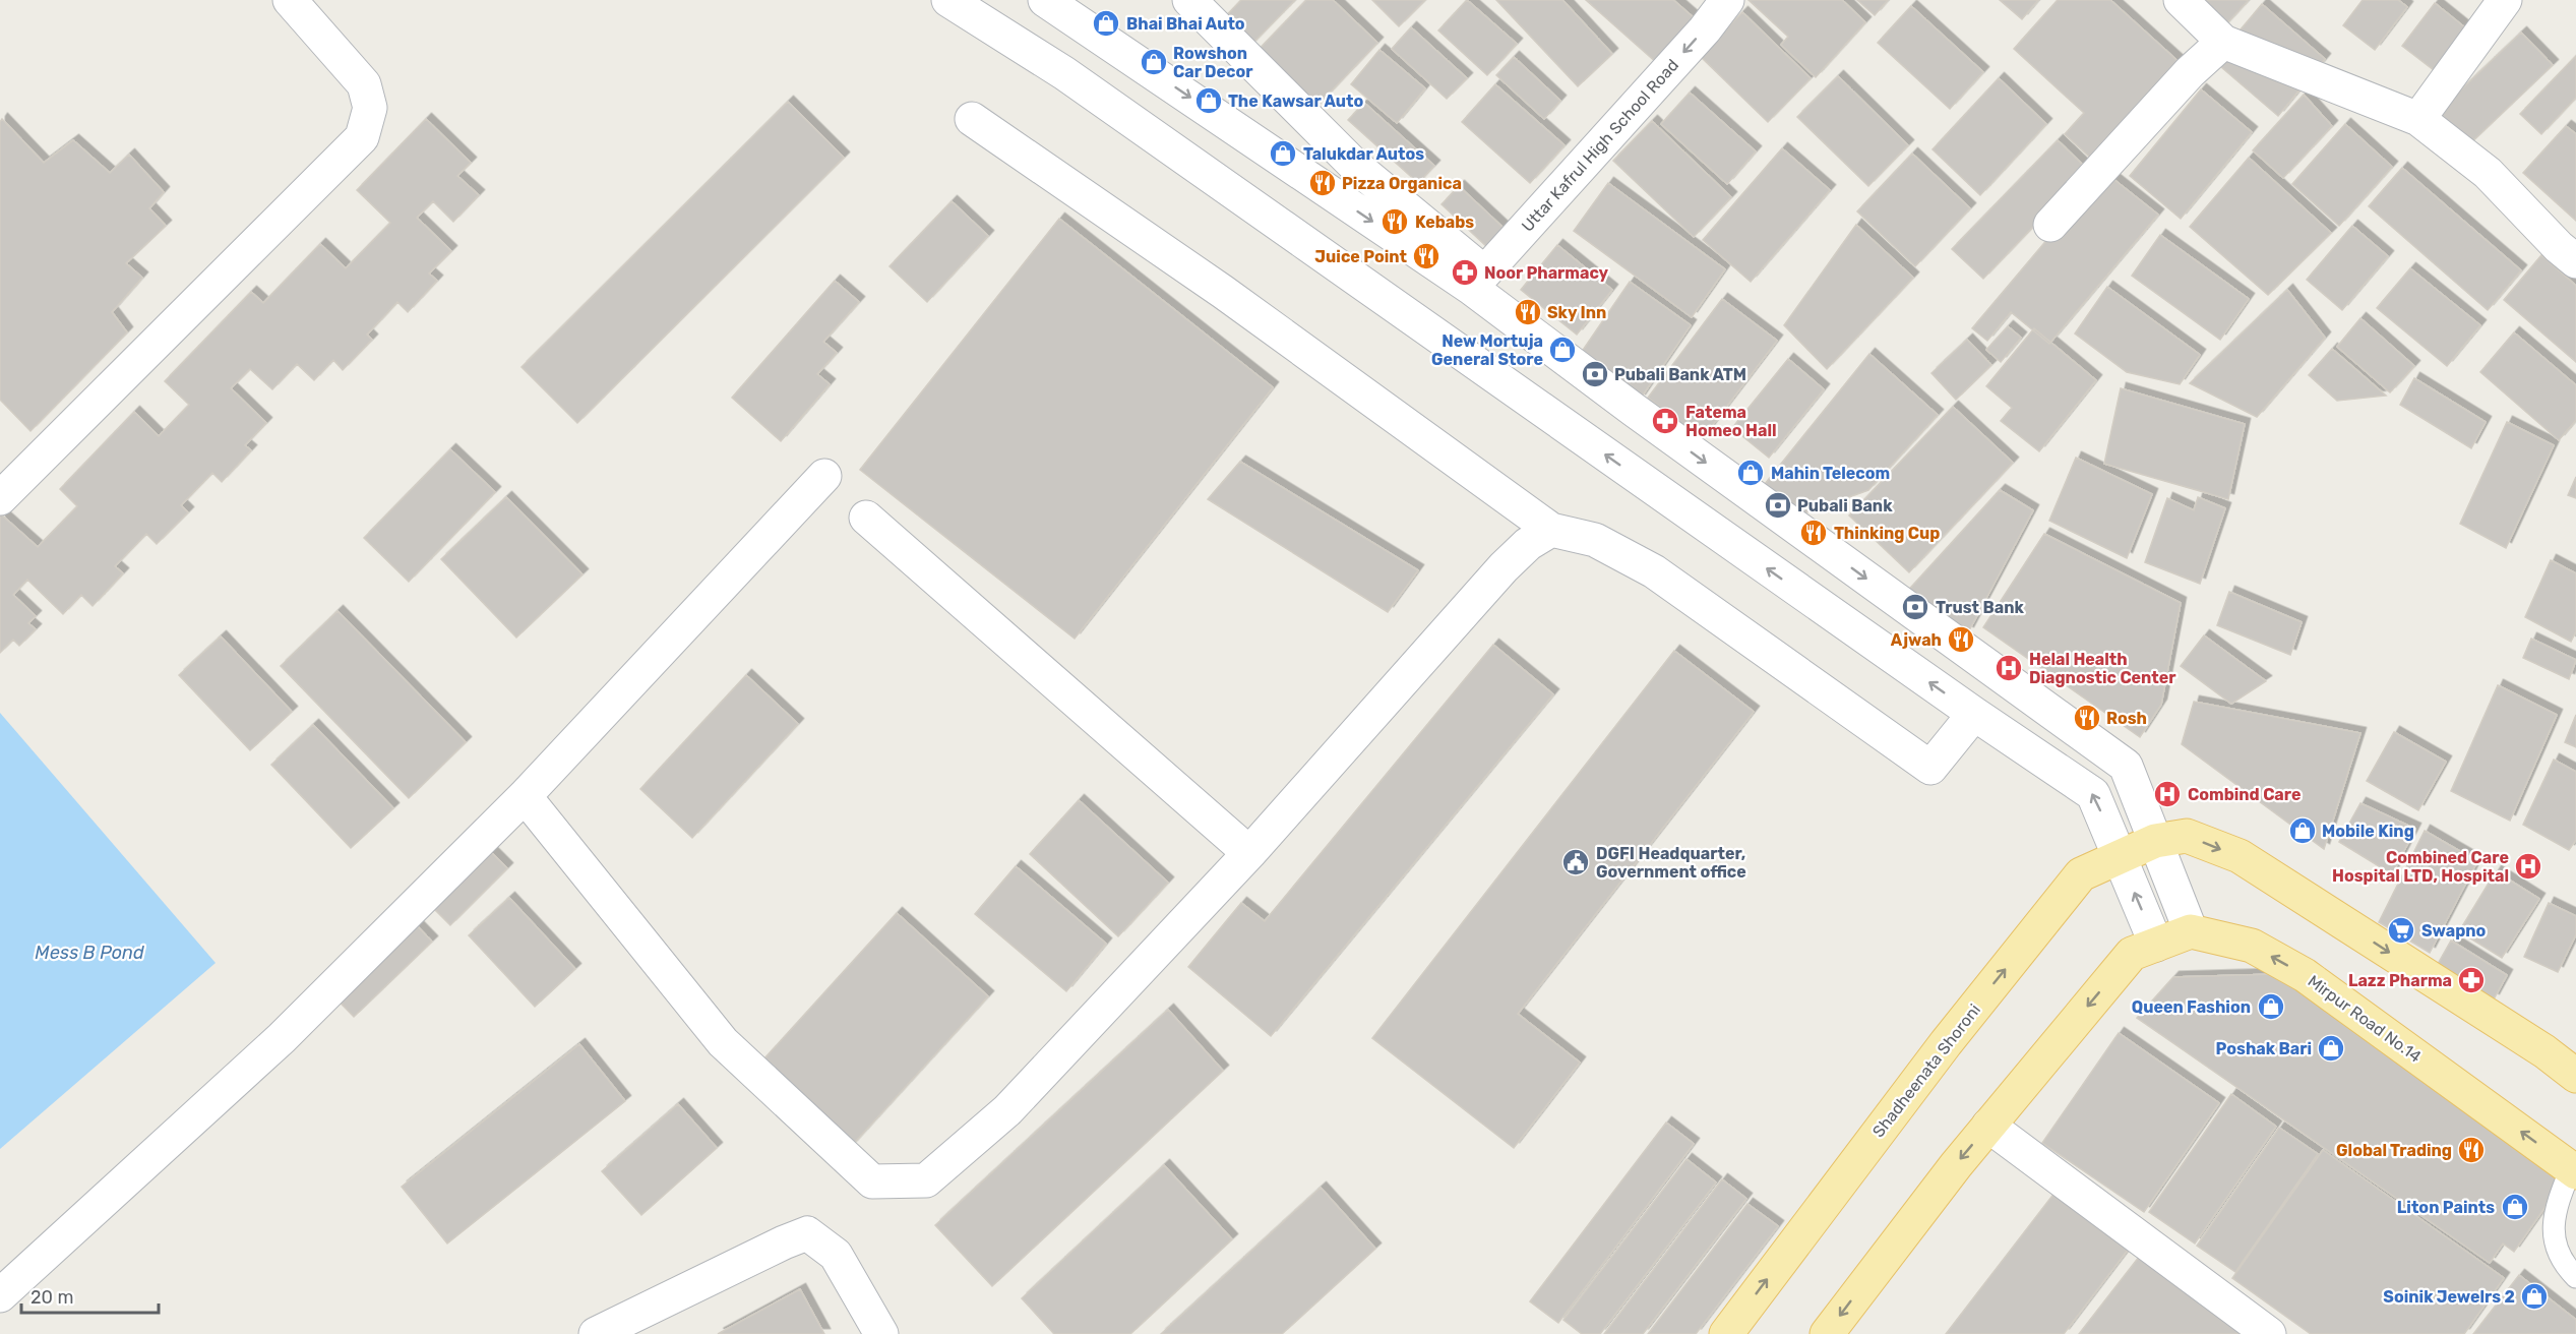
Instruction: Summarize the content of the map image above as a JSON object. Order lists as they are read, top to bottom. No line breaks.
{"streets":{"main road":["Mirpur Road No.14","Shadheenata Shoroni"],"street":["Uttar Kafrul High School Road"]},"one_way":["Uttar Kafrul High School Road"],"water":["Mess B Pond"],"places":{"shop":["Bhai Bhai Auto","Rowshon Car Decor","The Kawsar Auto","Talukdar Autos","New Mortuja General Store","Mahin Telecom","Mobile King","Queen Fashion","Poshak Bari","Liton Paints","Soinik Jewelrs 2"],"restaurant":["Pizza Organica","Kebabs","Juice Point","Sky Inn","Thinking Cup","Ajwah","Rosh","Global Trading"],"pharmacy":["Noor Pharmacy","Fatema Homeo Hall","Lazz Pharma"],"bank":["Pubali Bank ATM","Pubali Bank","Trust Bank"],"hospital":["Helal Health Diagnostic Center","Combind Care","Combined Care Hospital LTD, Hospital"],"public building":["DGFI Headquarter, Government office"],"supermarket":["Swapno"]},"scale_bar":"20 m"}
